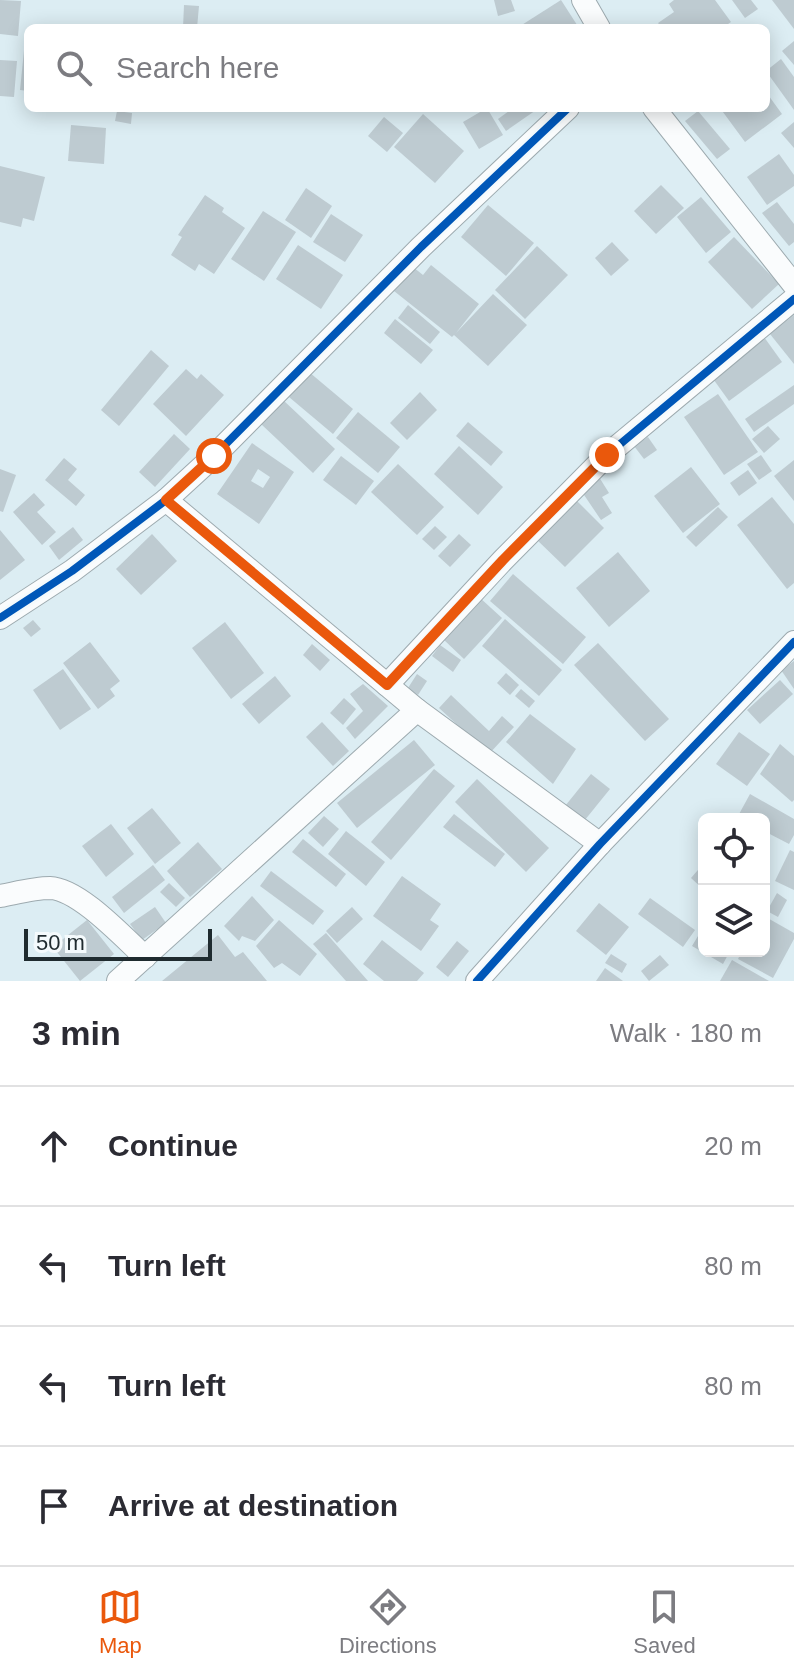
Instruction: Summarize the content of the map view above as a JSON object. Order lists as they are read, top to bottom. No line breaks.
{"scale_bar":"50 m","page":{"search":"Search here","scale":"50 m","heading":["3 min","Walk · 180 m"],"list":[["Continue","20 m"],["Turn left","80 m"],["Turn left","80 m"],"Arrive at destination"],"nav":["Map","Directions","Saved"]}}
